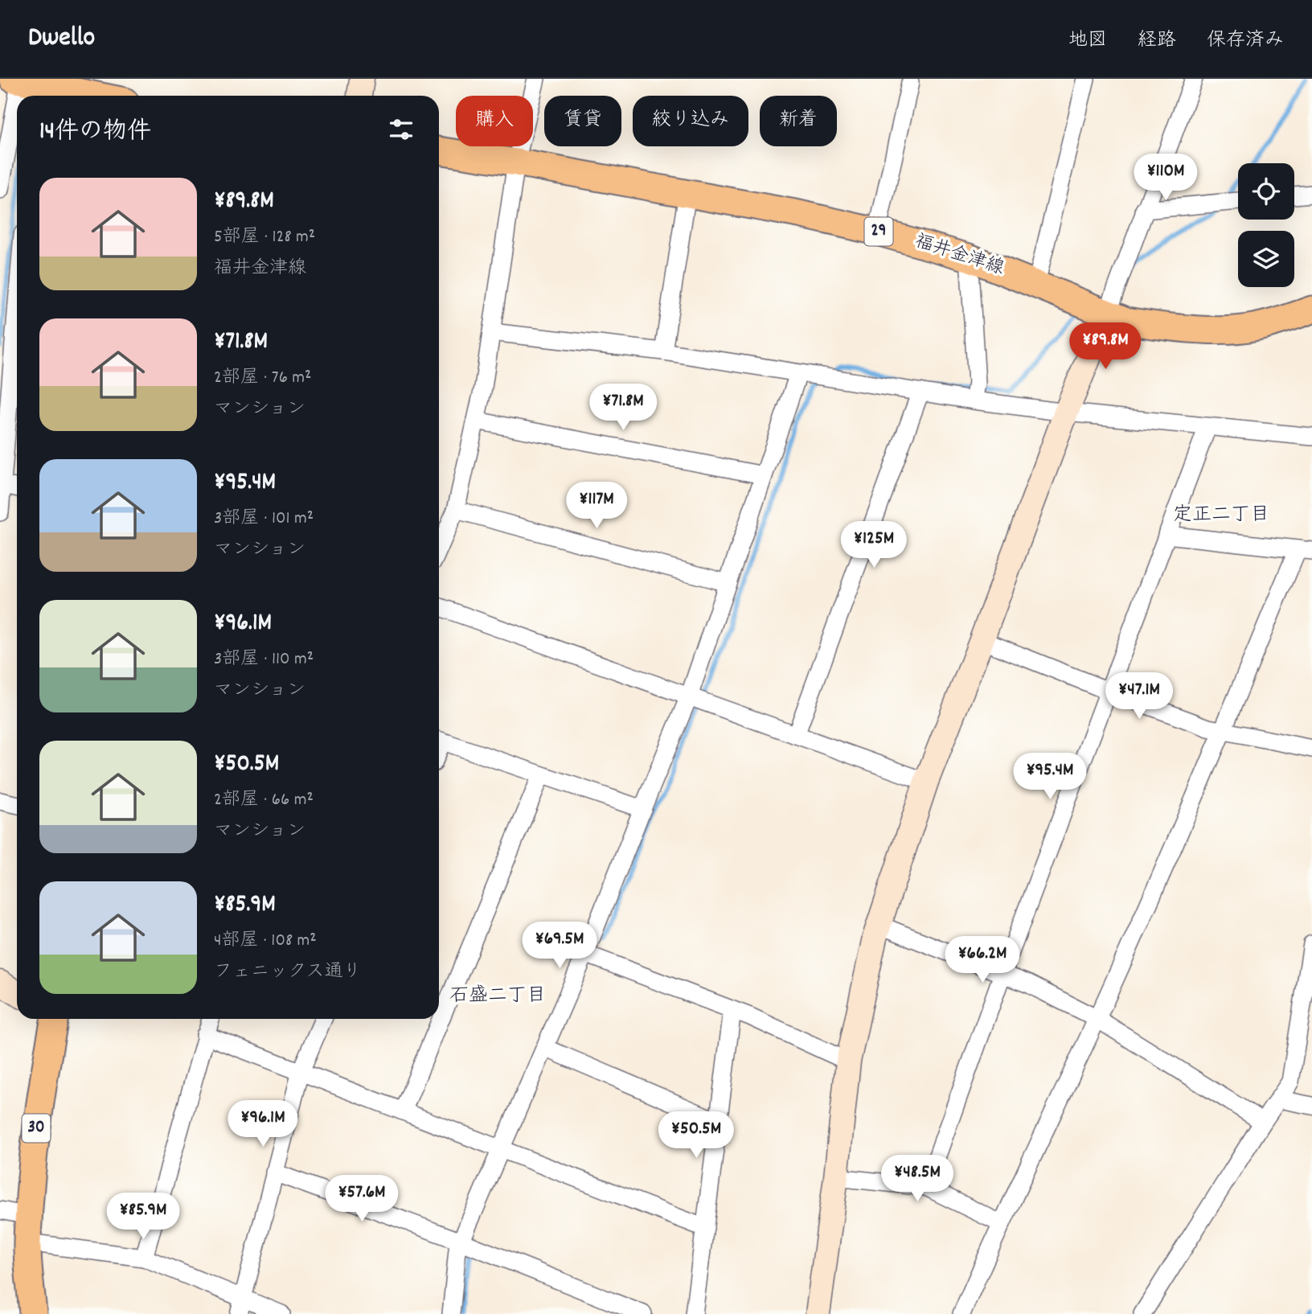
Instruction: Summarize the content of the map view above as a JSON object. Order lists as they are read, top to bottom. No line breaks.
{"streets":{"main road":["29","福井金津線","30"]},"districts":["定正二丁目","石盛二丁目"],"page":{"header":"Dwello","nav":["地図","経路","保存済み"],"chip":["購入","賃貸","絞り込み","新着"],"heading":"14件の物件","price":["¥110M","¥89.8M","¥71.8M","¥117M","¥125M","¥47.1M","¥95.4M","¥69.5M","¥66.2M","¥96.1M","¥50.5M","¥48.5M","¥57.6M","¥85.9M"],"list":[{"name":"¥89.8M","note":"5部屋 · 128 m² · 福井金津線"},{"name":"¥71.8M","note":"2部屋 · 76 m² · マンション"},{"name":"¥95.4M","note":"3部屋 · 101 m² · マンション"},{"name":"¥96.1M","note":"3部屋 · 110 m² · マンション"},{"name":"¥50.5M","note":"2部屋 · 66 m² · マンション"},{"name":"¥85.9M","note":"4部屋 · 108 m² · フェニックス通り"}]}}
